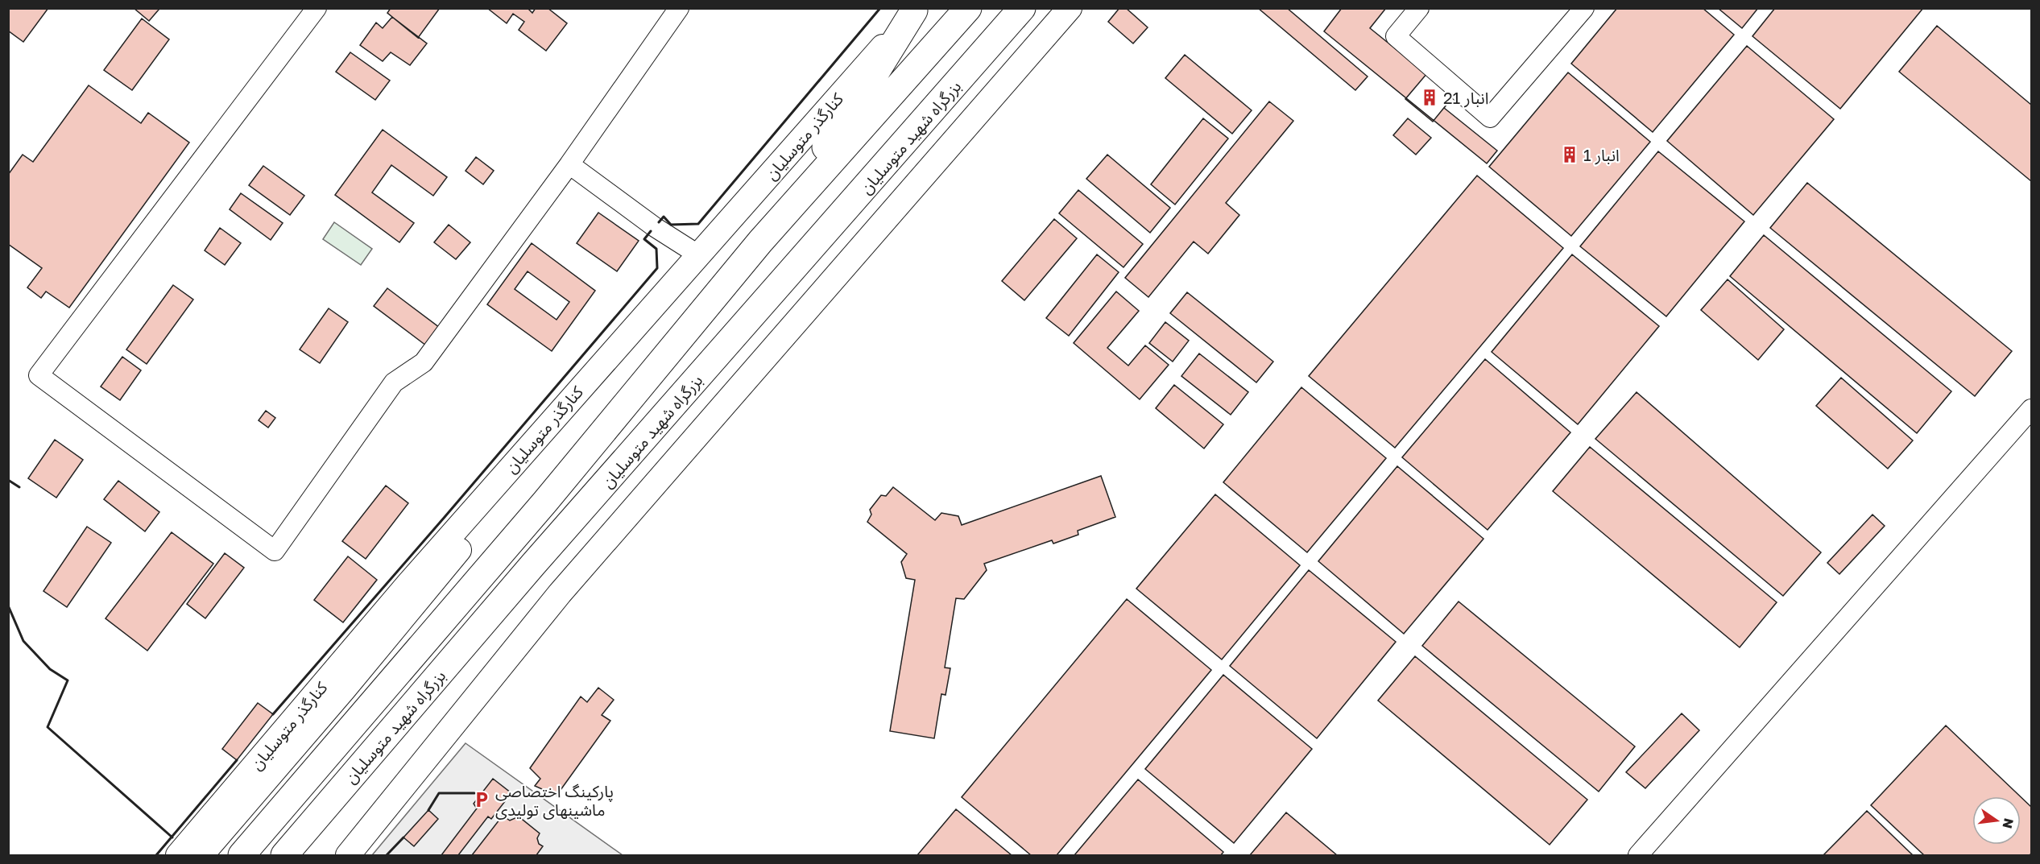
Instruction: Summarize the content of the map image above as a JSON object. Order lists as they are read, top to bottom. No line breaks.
{"streets":{"highway":["بزرگراه شهید متوسلیان"],"main road":["کنارگذر متوسلیان"]},"places":{"building":["انبار 21","انبار 1"],"parking":["پارکینگ اختصاصی ماشینهای تولیدی"]},"north":"right"}
